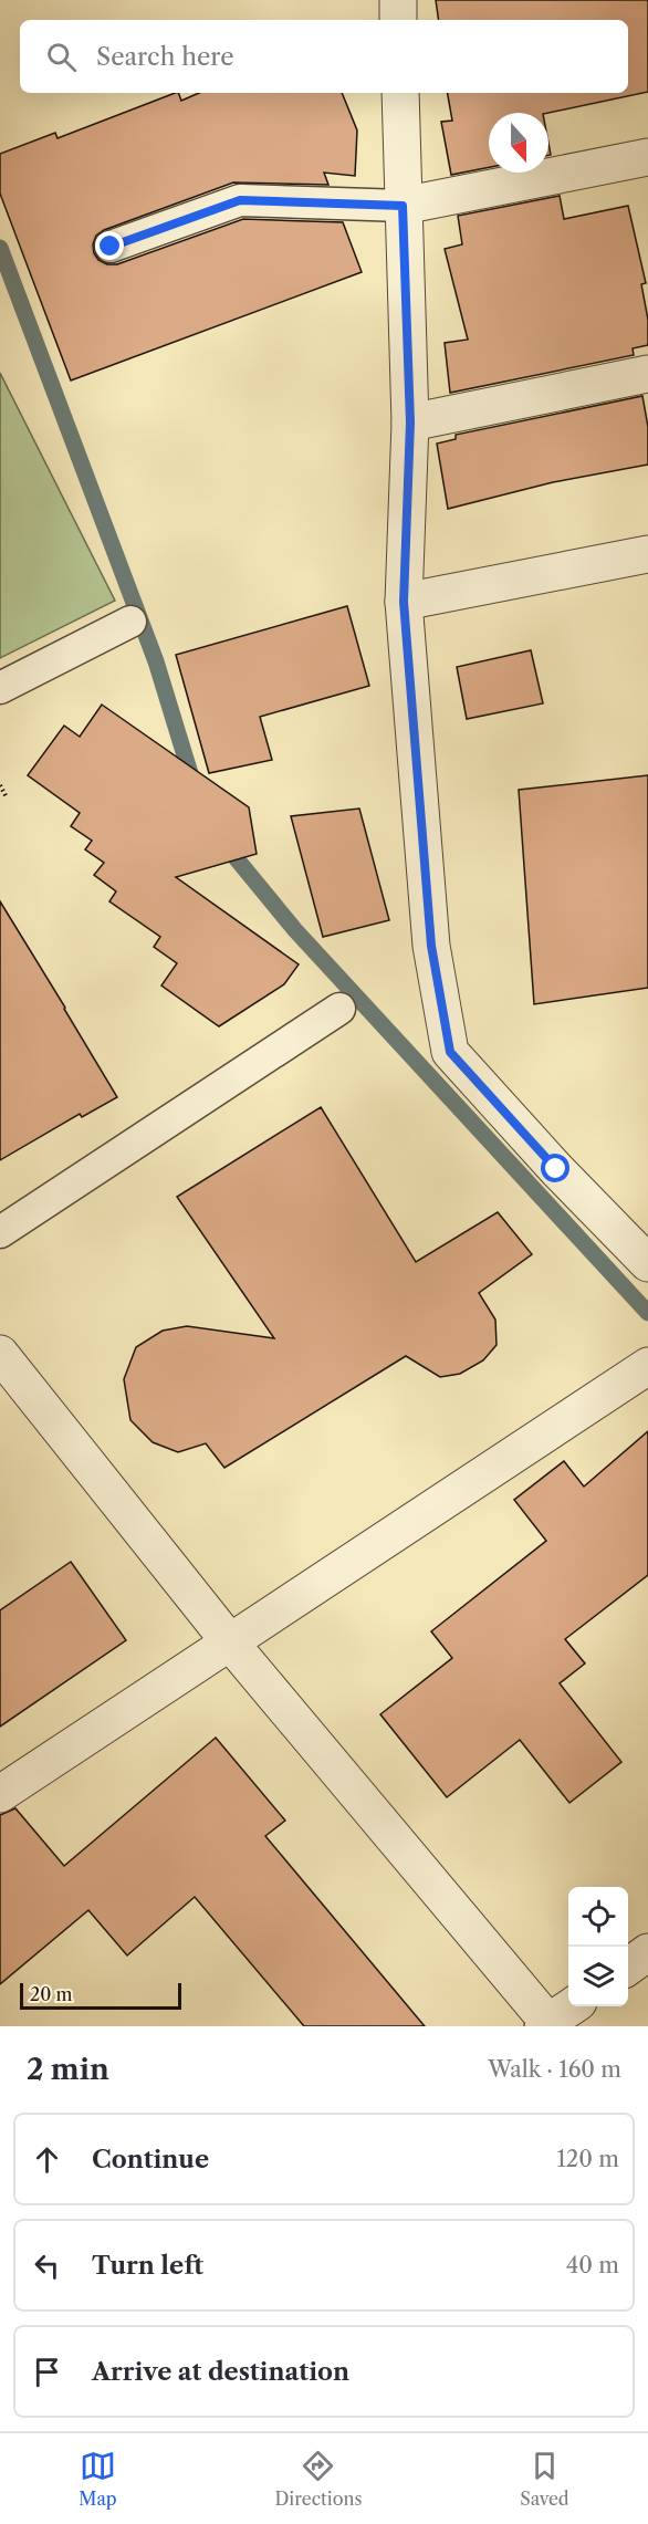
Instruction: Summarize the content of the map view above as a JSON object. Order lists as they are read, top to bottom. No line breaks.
{"scale_bar":"20 m","north":"bottom","page":{"search":"Search here","scale":"20 m","heading":["2 min","Walk · 160 m"],"list":[["Continue","120 m"],["Turn left","40 m"],"Arrive at destination"],"nav":["Map","Directions","Saved"]}}
